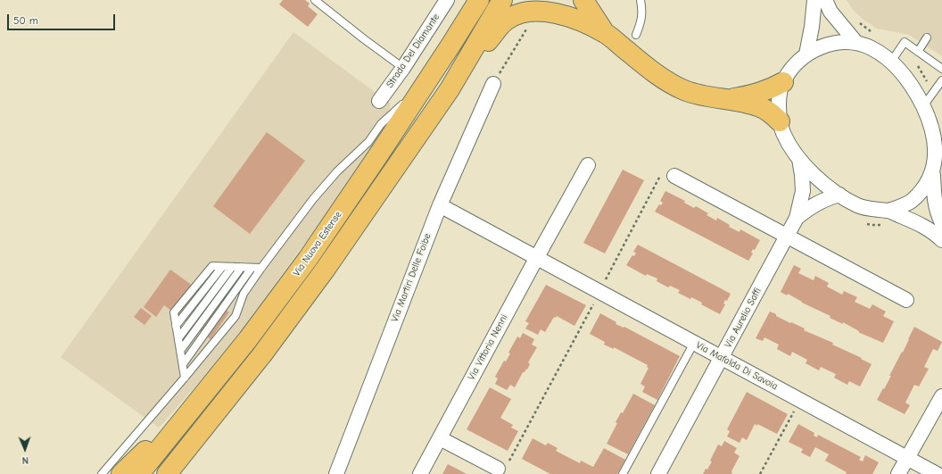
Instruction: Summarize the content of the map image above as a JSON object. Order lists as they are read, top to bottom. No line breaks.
{"streets":{"highway":["Via Nuova Estense"],"street":["Strada Del Diamante","Via Martiri Delle Foibe","Via Aurelio Saffi","Via Vittoria Nenni","Via Mafalda Di Savoia"]},"crossings":[["Via Martiri Delle Foibe","Via Mafalda Di Savoia"],["Via Aurelio Saffi","Via Mafalda Di Savoia"],["Via Vittoria Nenni","Via Mafalda Di Savoia"]],"scale_bar":"50 m","north":"bottom"}
